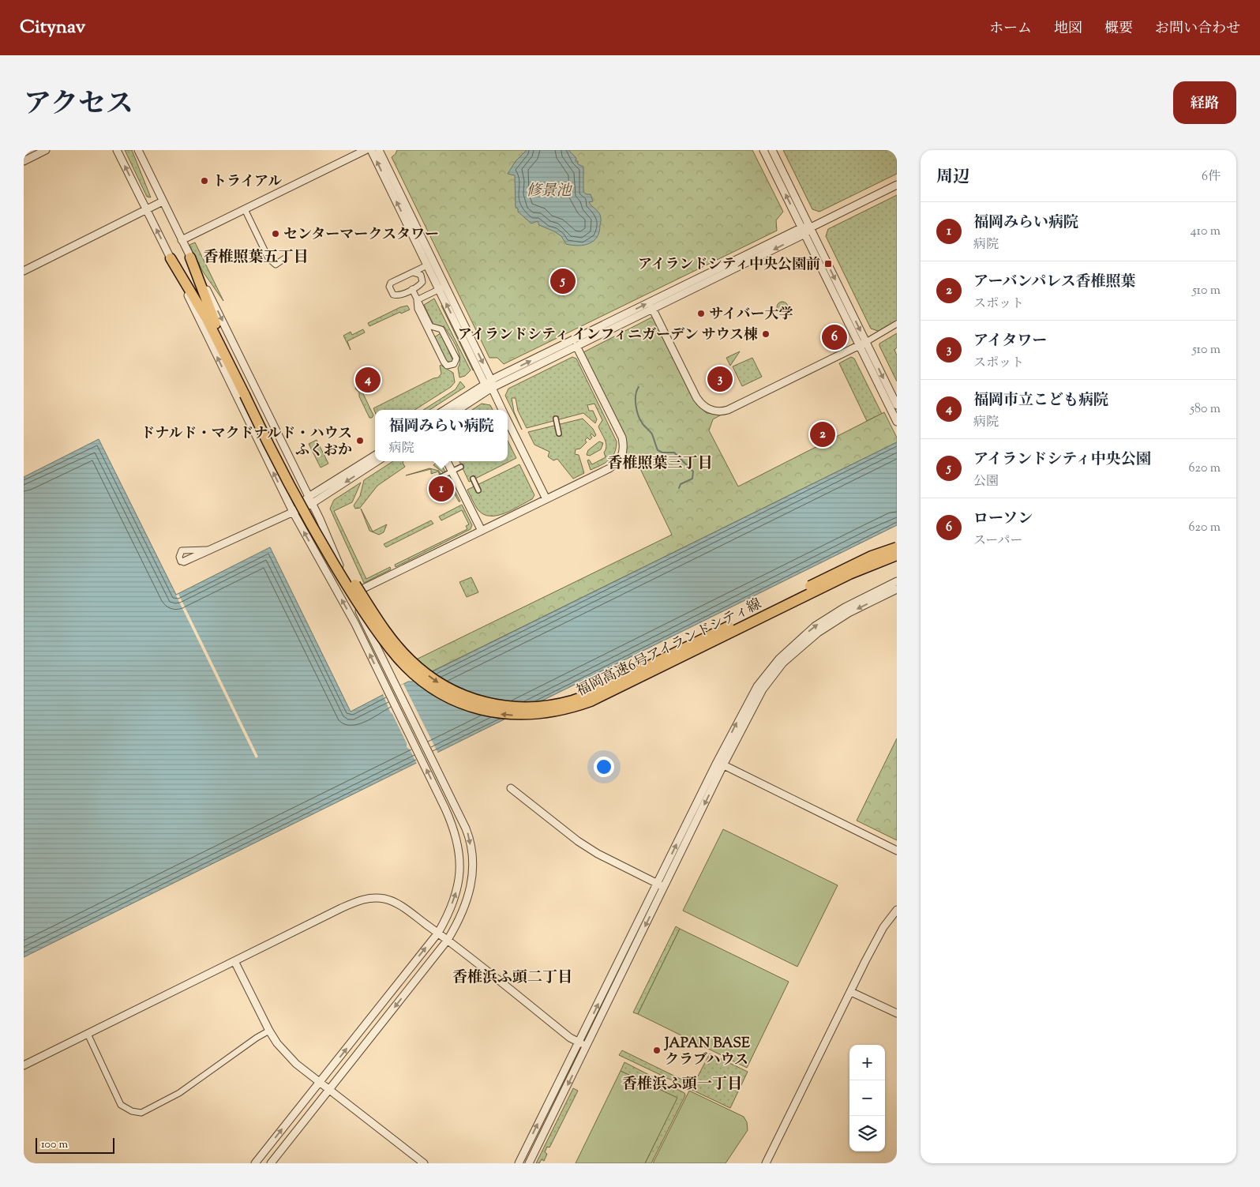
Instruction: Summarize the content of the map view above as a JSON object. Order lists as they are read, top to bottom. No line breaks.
{"streets":{"highway":["福岡高速6号アイランドシティ線"]},"districts":["香椎照葉五丁目","香椎照葉三丁目","香椎浜ふ頭二丁目","香椎浜ふ頭一丁目"],"water":["修景池"],"places":{"other":["トライアル","センターマークスタワー","サイバー大学","アイランドシティ インフィニガーデン サウス棟","ドナルド・マクドナルド・ハウス ふくおか","JAPAN BASE クラブハウス"],"transit":["アイランドシティ中央公園前"]},"scale_bar":"100 m","page":{"header":"Citynav","nav":["ホーム","地図","概要","お問い合わせ"],"title":"アクセス","buttons":"経路","heading":["周辺","6件"],"list":[{"mark":"1","name":"福岡みらい病院","note":"病院","value":"410 m"},{"mark":"2","name":"アーバンパレス香椎照葉","note":"スポット","value":"510 m"},{"mark":"3","name":"アイタワー","note":"スポット","value":"510 m"},{"mark":"4","name":"福岡市立こども病院","note":"病院","value":"580 m"},{"mark":"5","name":"アイランドシティ中央公園","note":"公園","value":"620 m"},{"mark":"6","name":"ローソン","note":"スーパー","value":"620 m"}],"pins":["5","6","3","4","2","1"],"popup":["福岡みらい病院","病院"],"map_buttons":["+","−"],"scale":"100 m"}}
